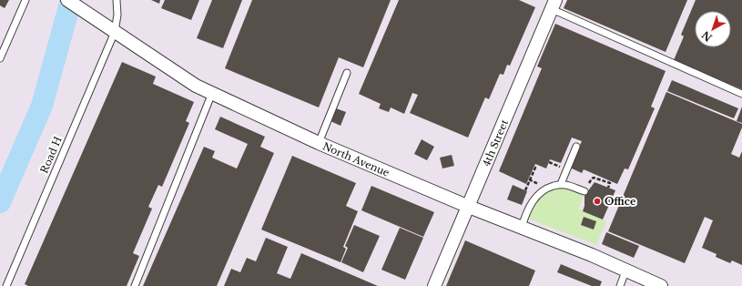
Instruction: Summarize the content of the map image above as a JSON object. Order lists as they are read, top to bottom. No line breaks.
{"streets":{"street":["4th Street","North Avenue"],"lane":["Road H"]},"crossings":[["4th Street","North Avenue"],["Road H","North Avenue"]],"places":["Office"],"north":"bottom left"}
